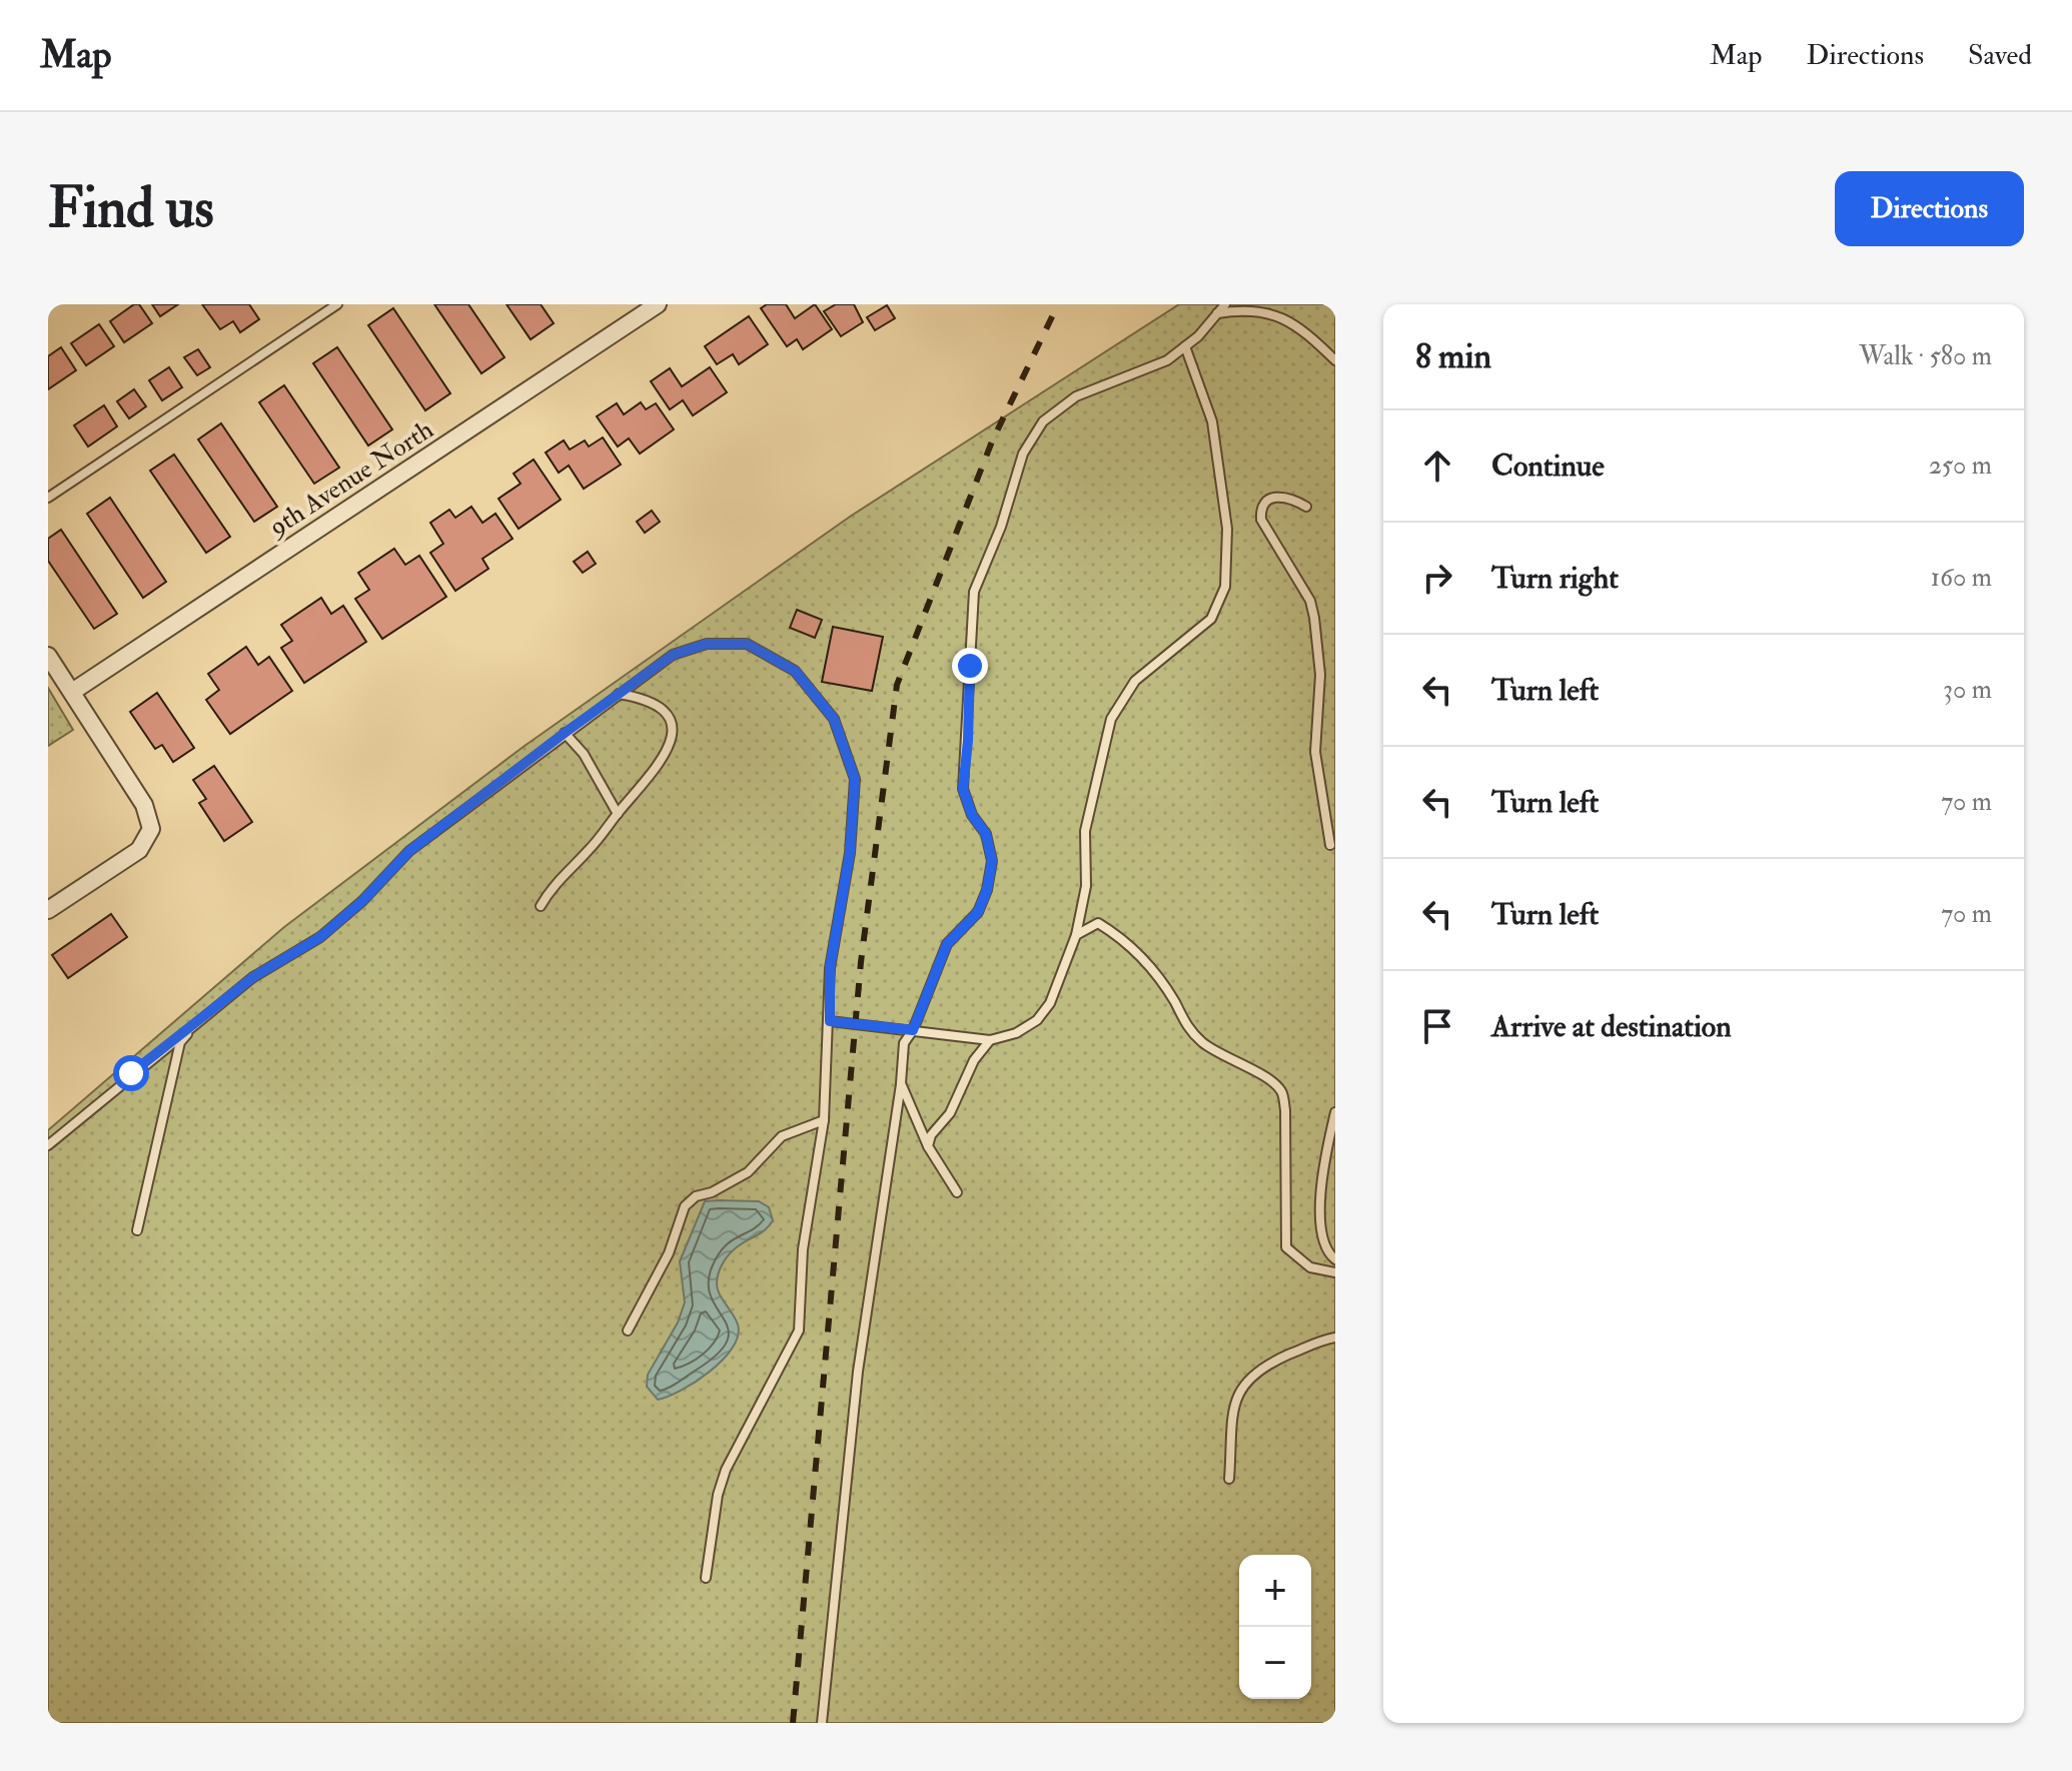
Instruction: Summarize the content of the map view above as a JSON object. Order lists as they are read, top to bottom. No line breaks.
{"streets":{"street":["9th Avenue North"]},"page":{"header":"Map","nav":["Map","Directions","Saved"],"buttons":"Directions","title":"Find us","heading":["8 min","Walk · 580 m"],"list":[["Continue","250 m"],["Turn right","160 m"],["Turn left","30 m"],["Turn left","70 m"],["Turn left","70 m"],"Arrive at destination"],"map_buttons":["+","−"]}}
